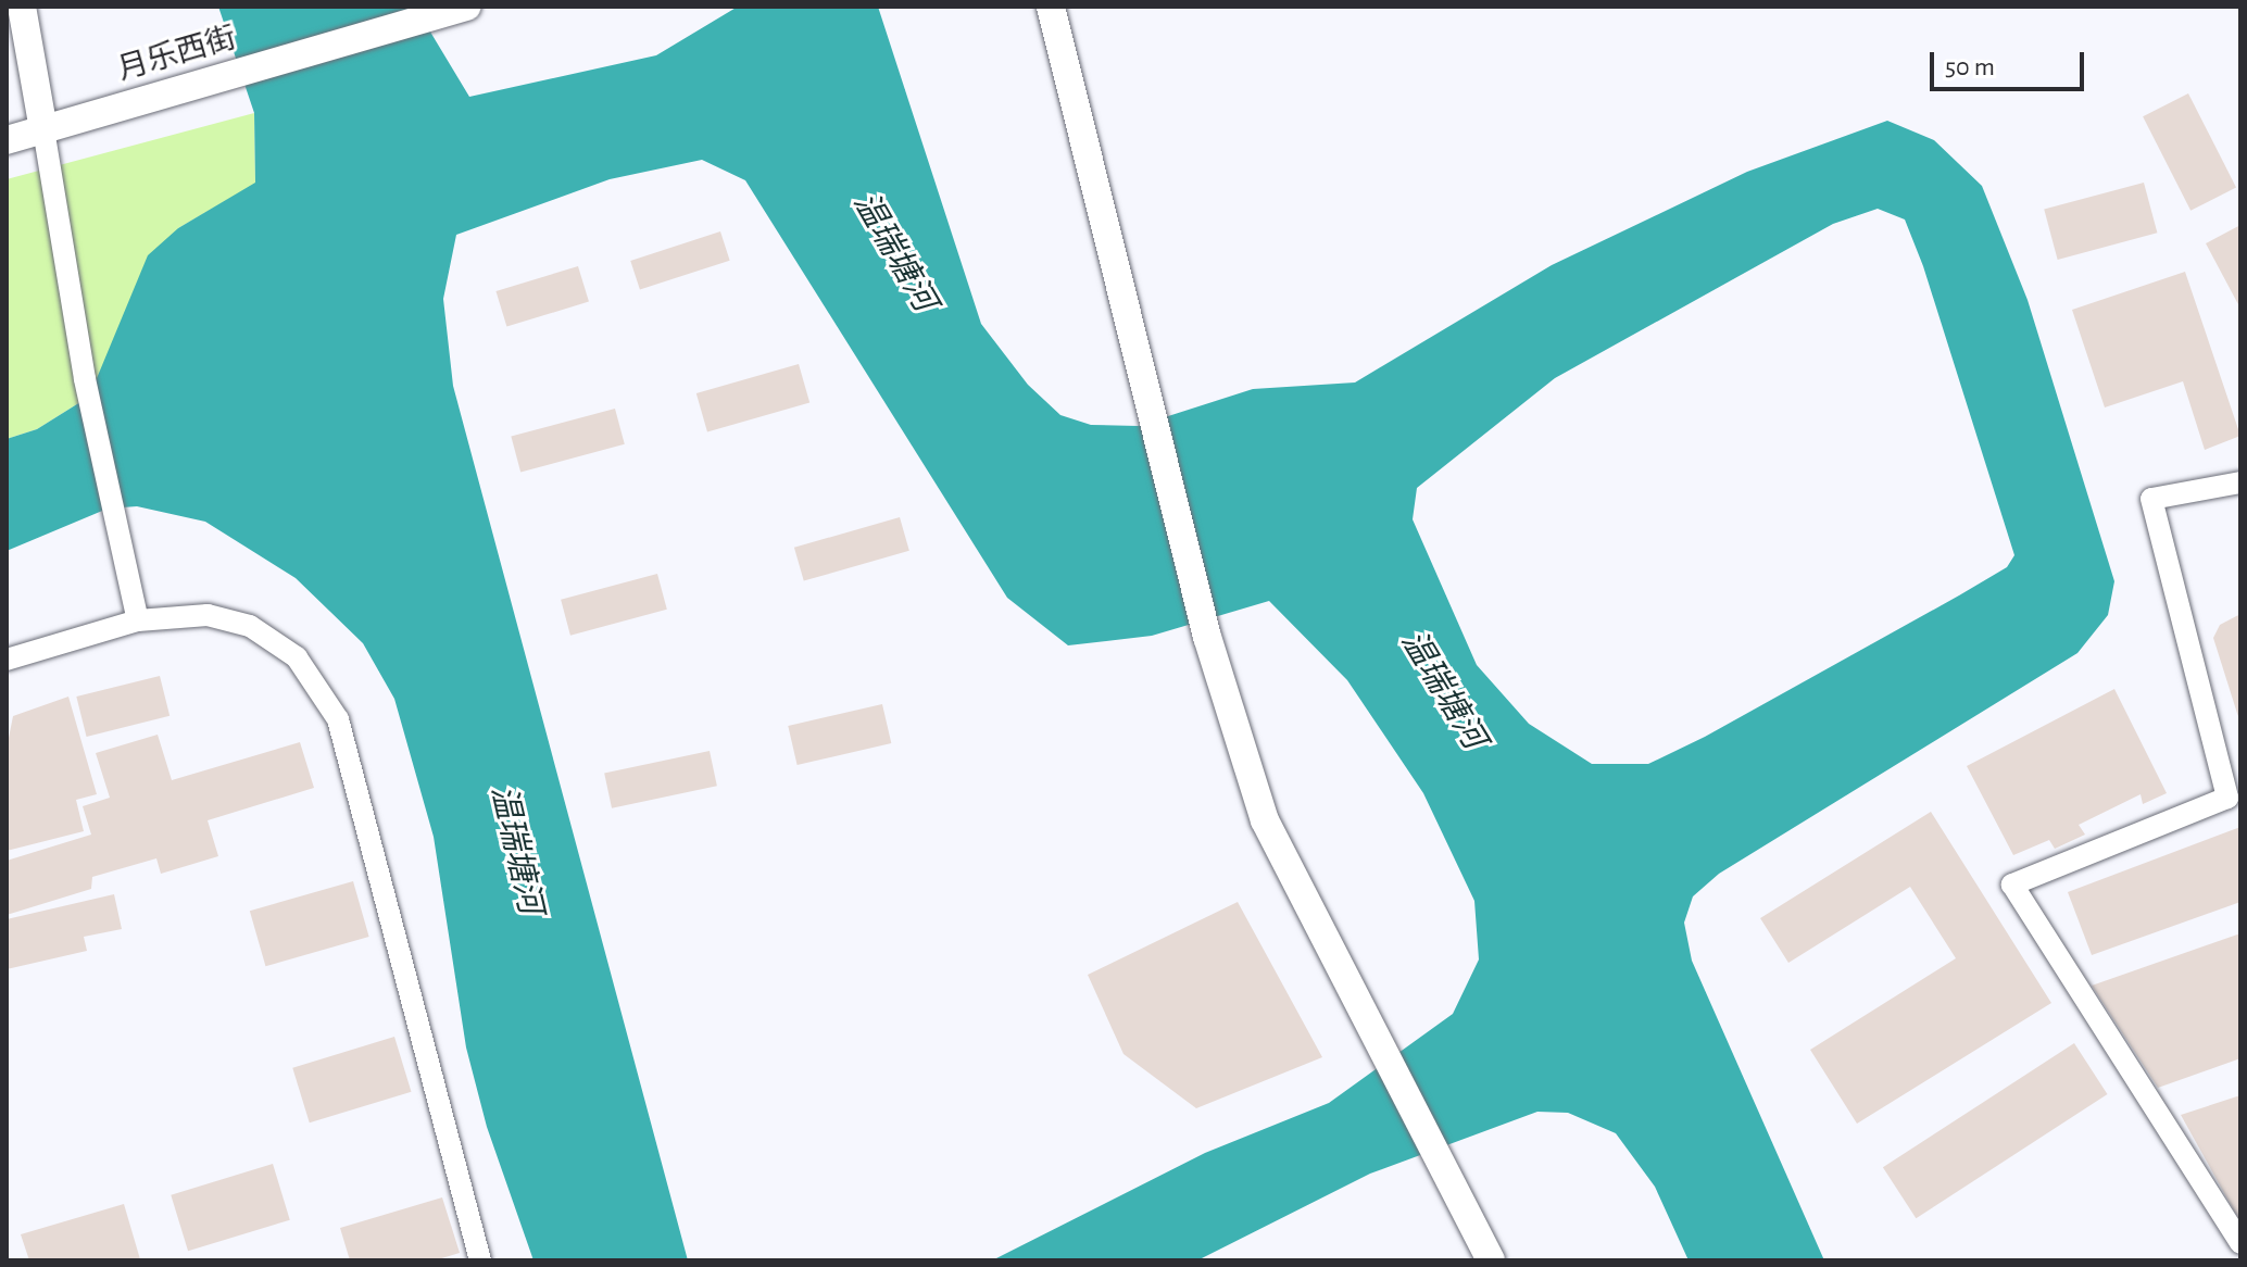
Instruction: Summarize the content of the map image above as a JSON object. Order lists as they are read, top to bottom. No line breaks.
{"streets":{"street":["月乐西街"]},"water":["温瑞塘河"],"scale_bar":"50 m"}
